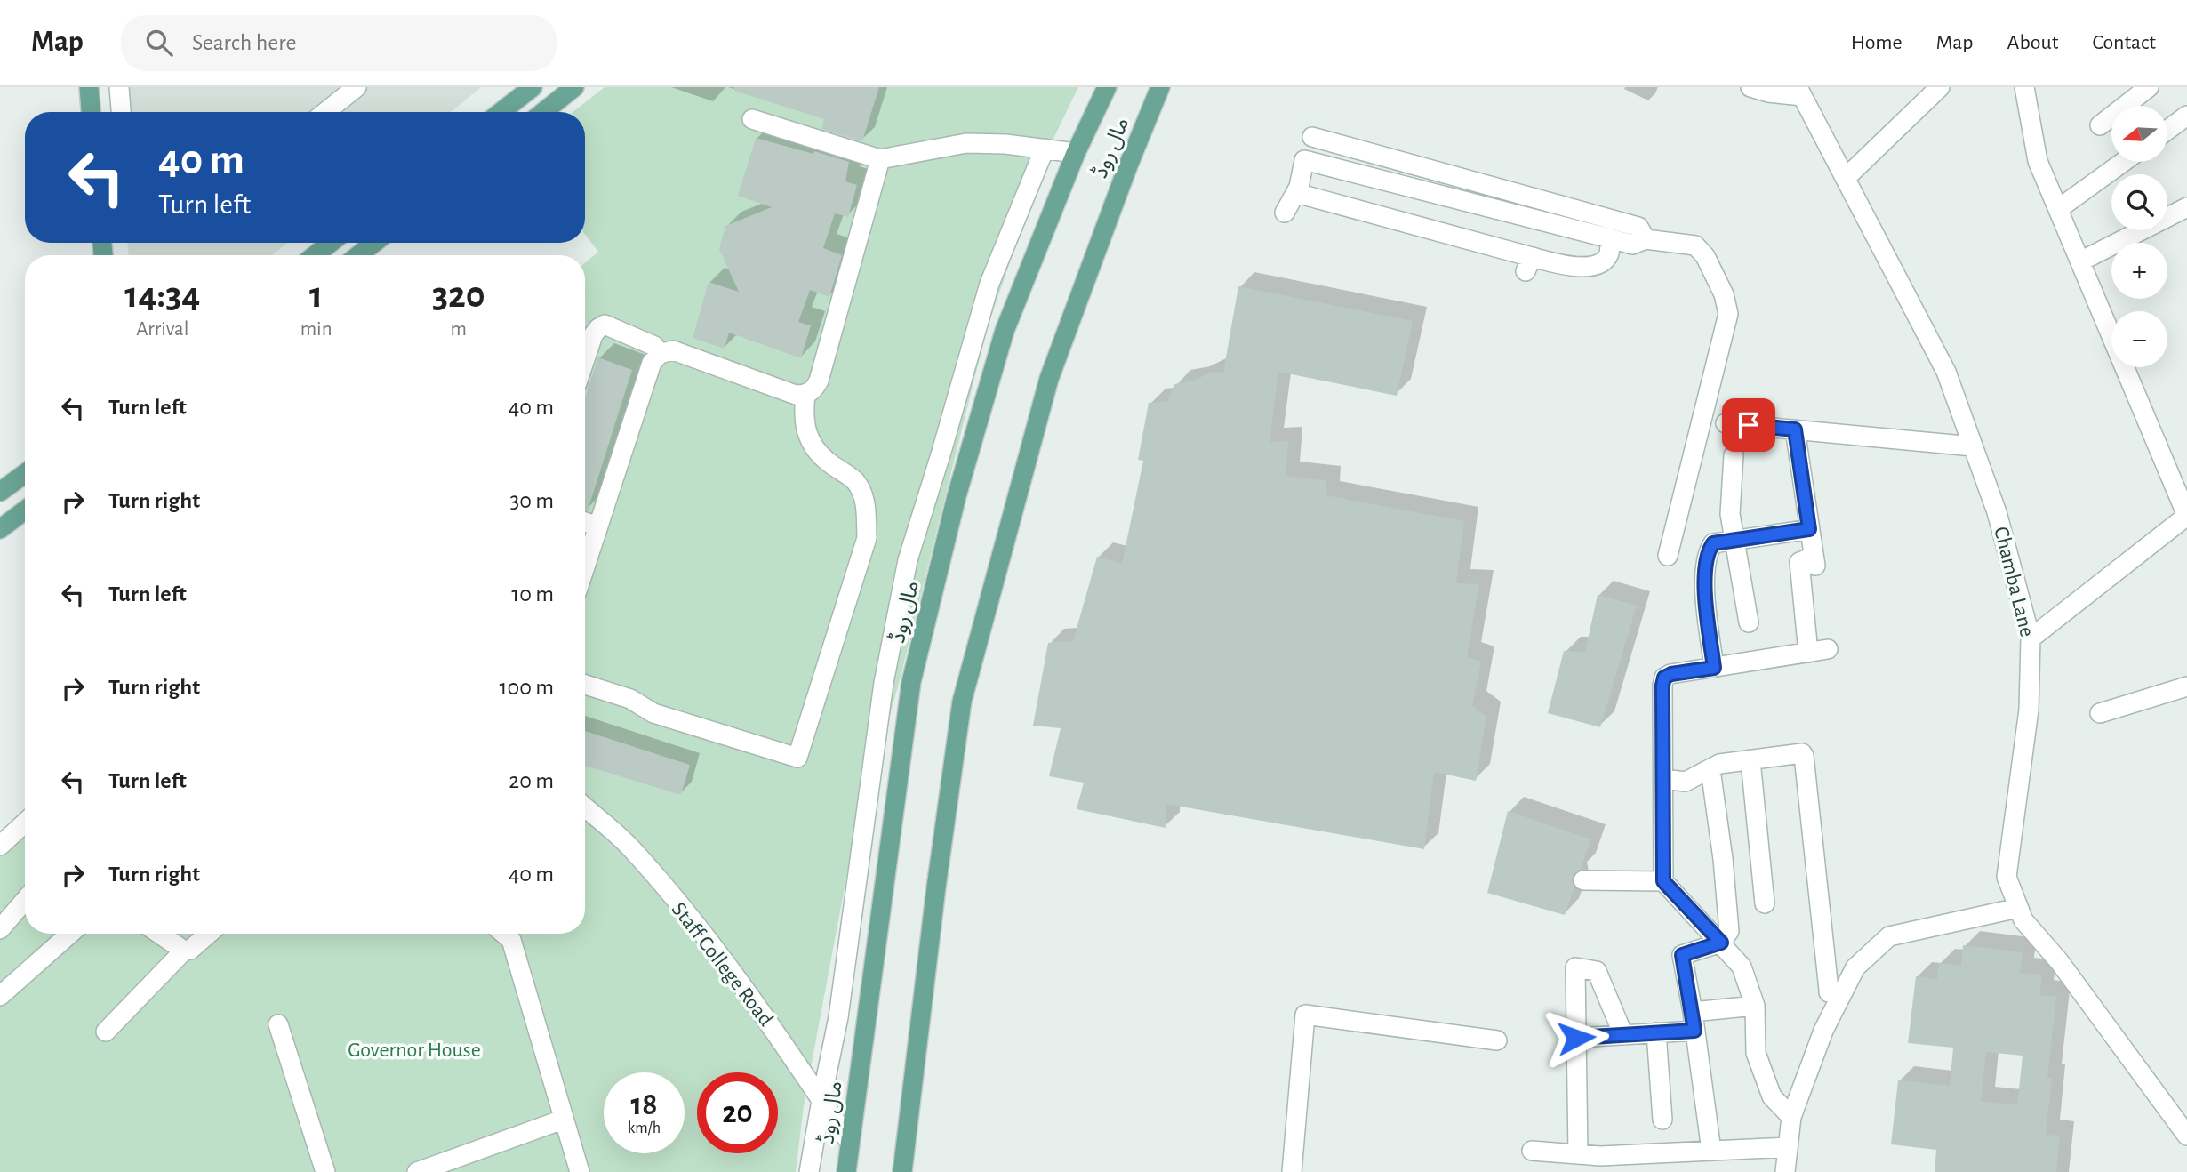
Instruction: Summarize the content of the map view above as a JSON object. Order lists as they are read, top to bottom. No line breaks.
{"streets":{"main road":["مال روڈ"],"street":["Chamba Lane","Staff College Road"]},"crossings":[["مال روڈ","Staff College Road"]],"parks":["Governor House"],"north":"left","page":{"header":"Map","search":"Search here","nav":["Home","Map","About","Contact"],"map_buttons":["+","−"],"turn":["40 m","Turn left"],"eta":["14:34","Arrival","1","min","320","m"],"list":[{"name":"Turn left","value":"40 m"},{"name":"Turn right","value":"30 m"},{"name":"Turn left","value":"10 m"},{"name":"Turn right","value":"100 m"},{"name":"Turn left","value":"20 m"},{"name":"Turn right","value":"40 m"}],"speed":"18 km/h","limit":"20"}}
